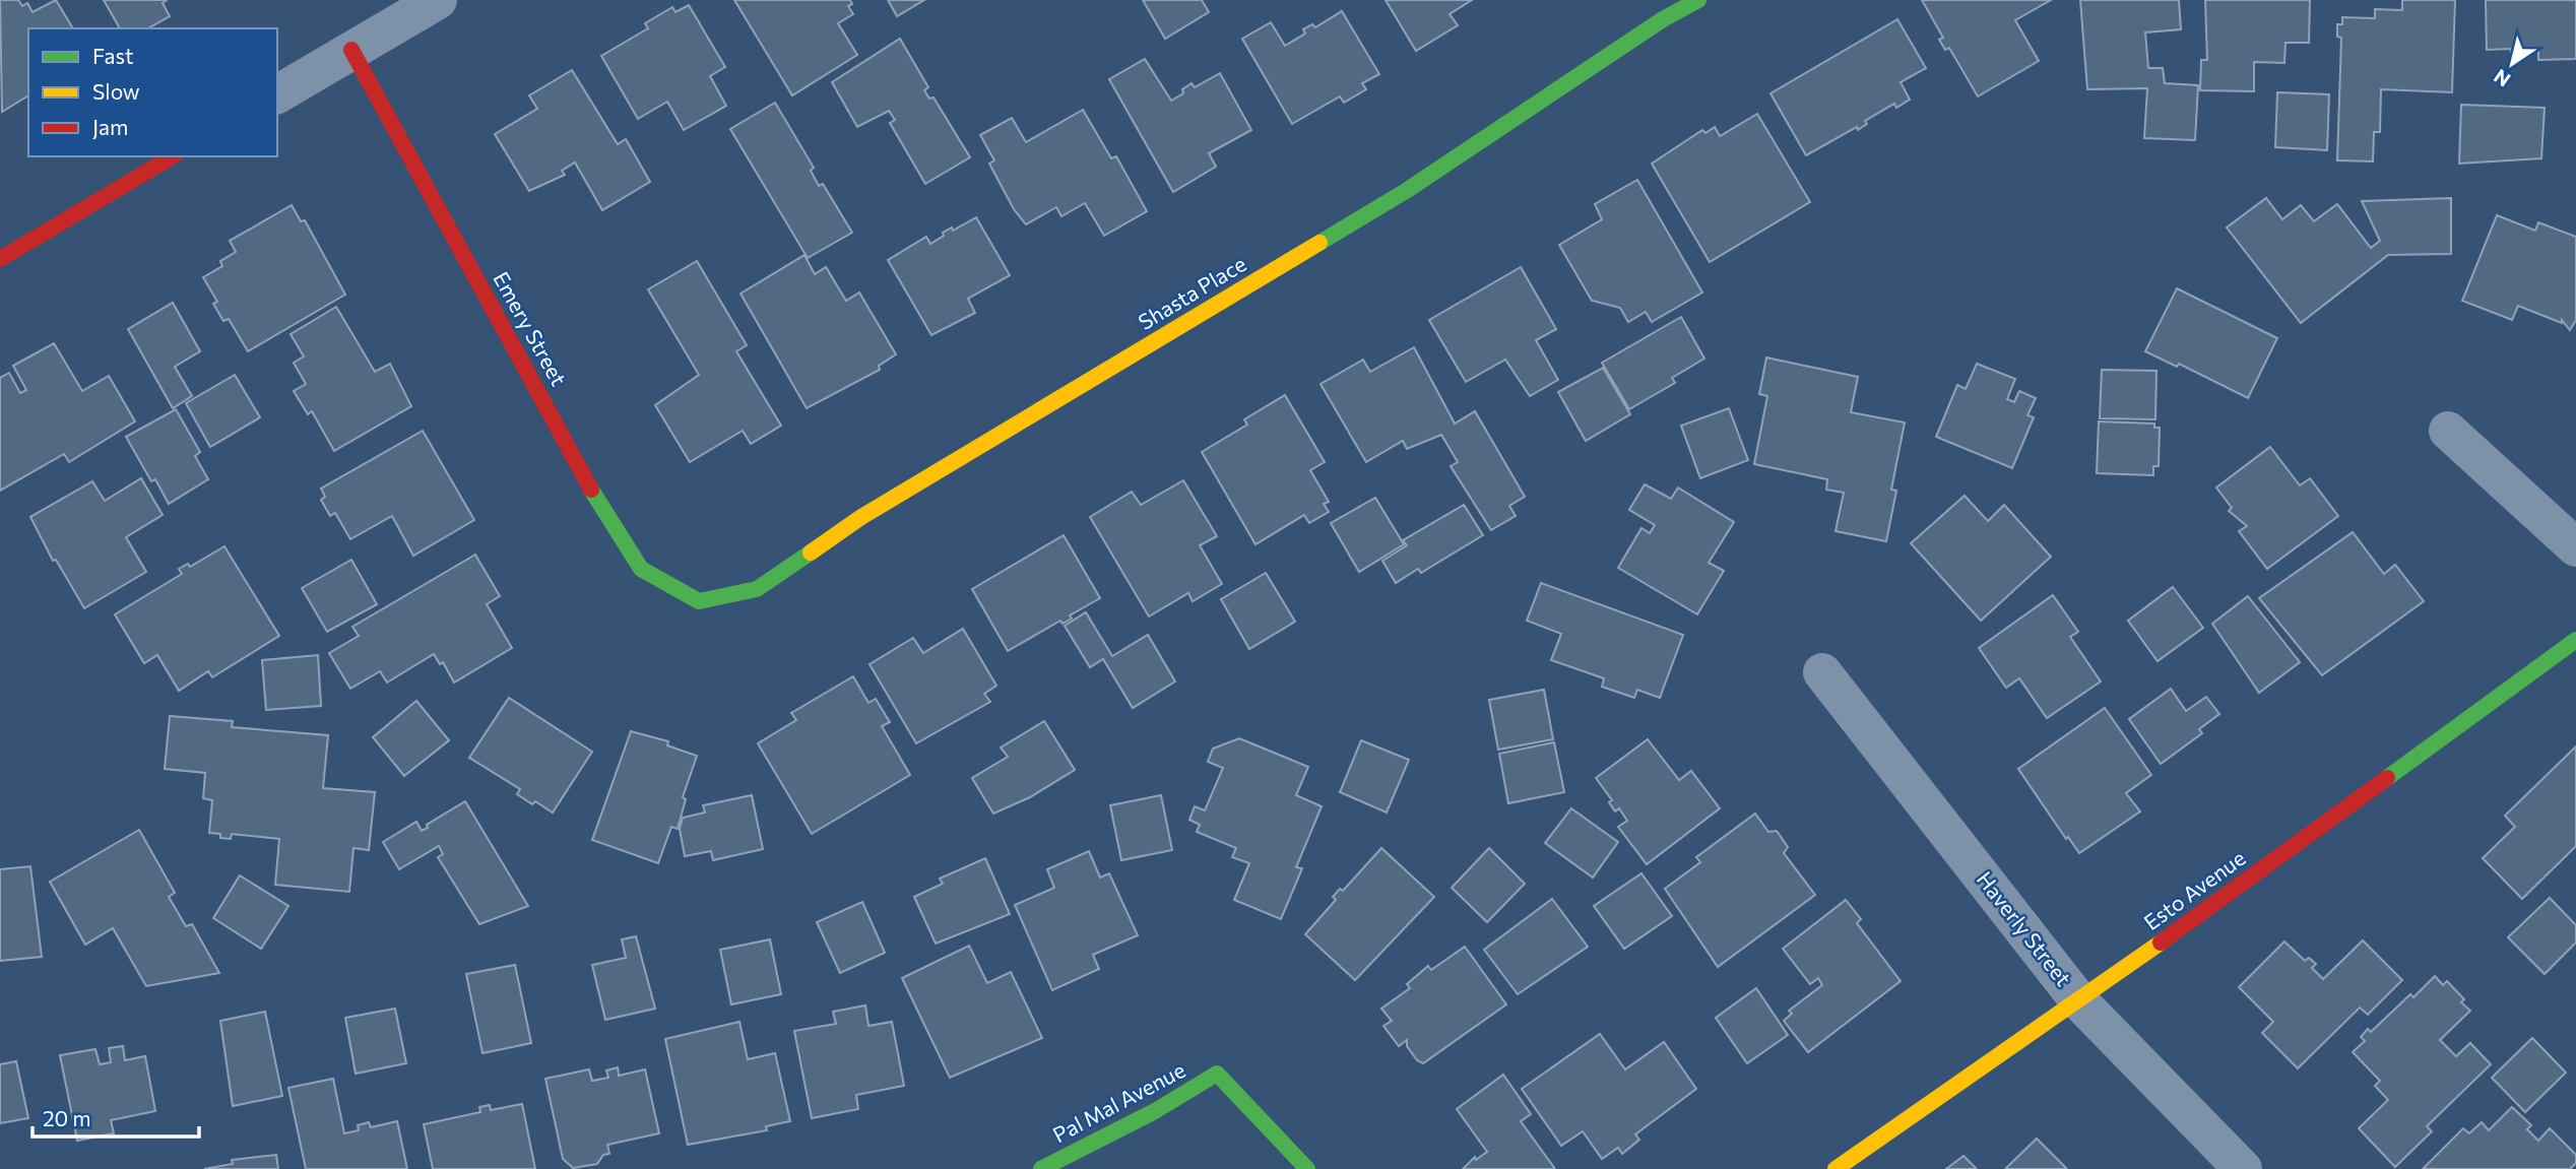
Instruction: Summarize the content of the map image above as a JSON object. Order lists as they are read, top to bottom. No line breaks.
{"streets":{"street":["Shasta Place","Emery Street","Esto Avenue","Haverly Street","Pal Mal Avenue"]},"crossings":[["Shasta Place","Emery Street"],["Esto Avenue","Haverly Street"]],"legend":["Fast","Slow","Jam"],"scale_bar":"20 m","north":"bottom left"}
